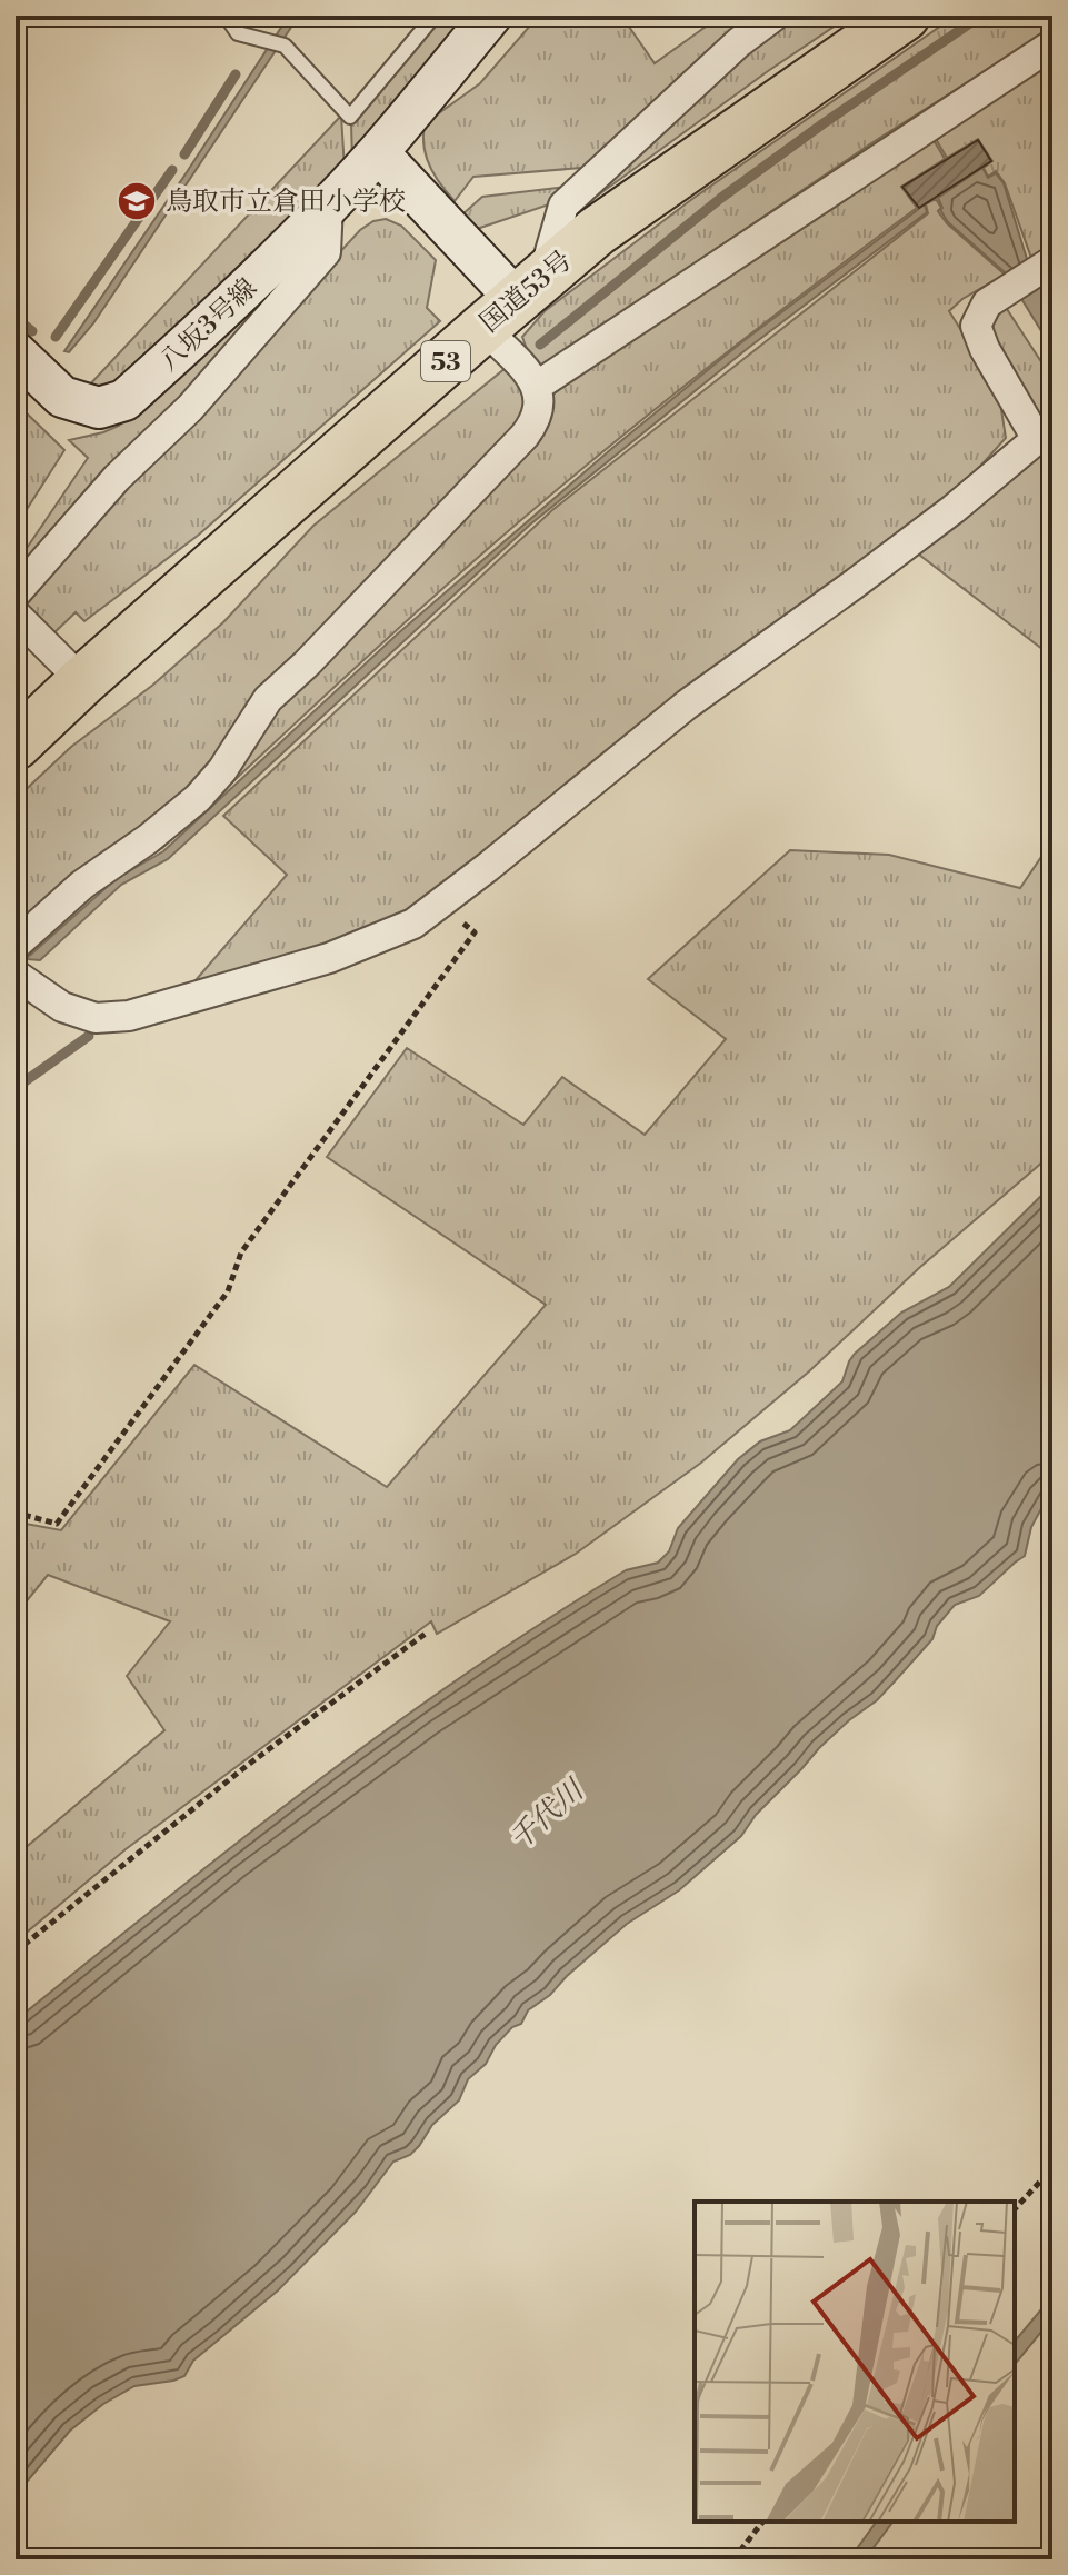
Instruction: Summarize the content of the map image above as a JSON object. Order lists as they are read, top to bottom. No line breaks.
{"streets":{"highway":["国道53号","53"],"street":["八坂3号線"]},"water":["千代川"],"places":{"school or university":["鳥取市立倉田小学校"]}}
